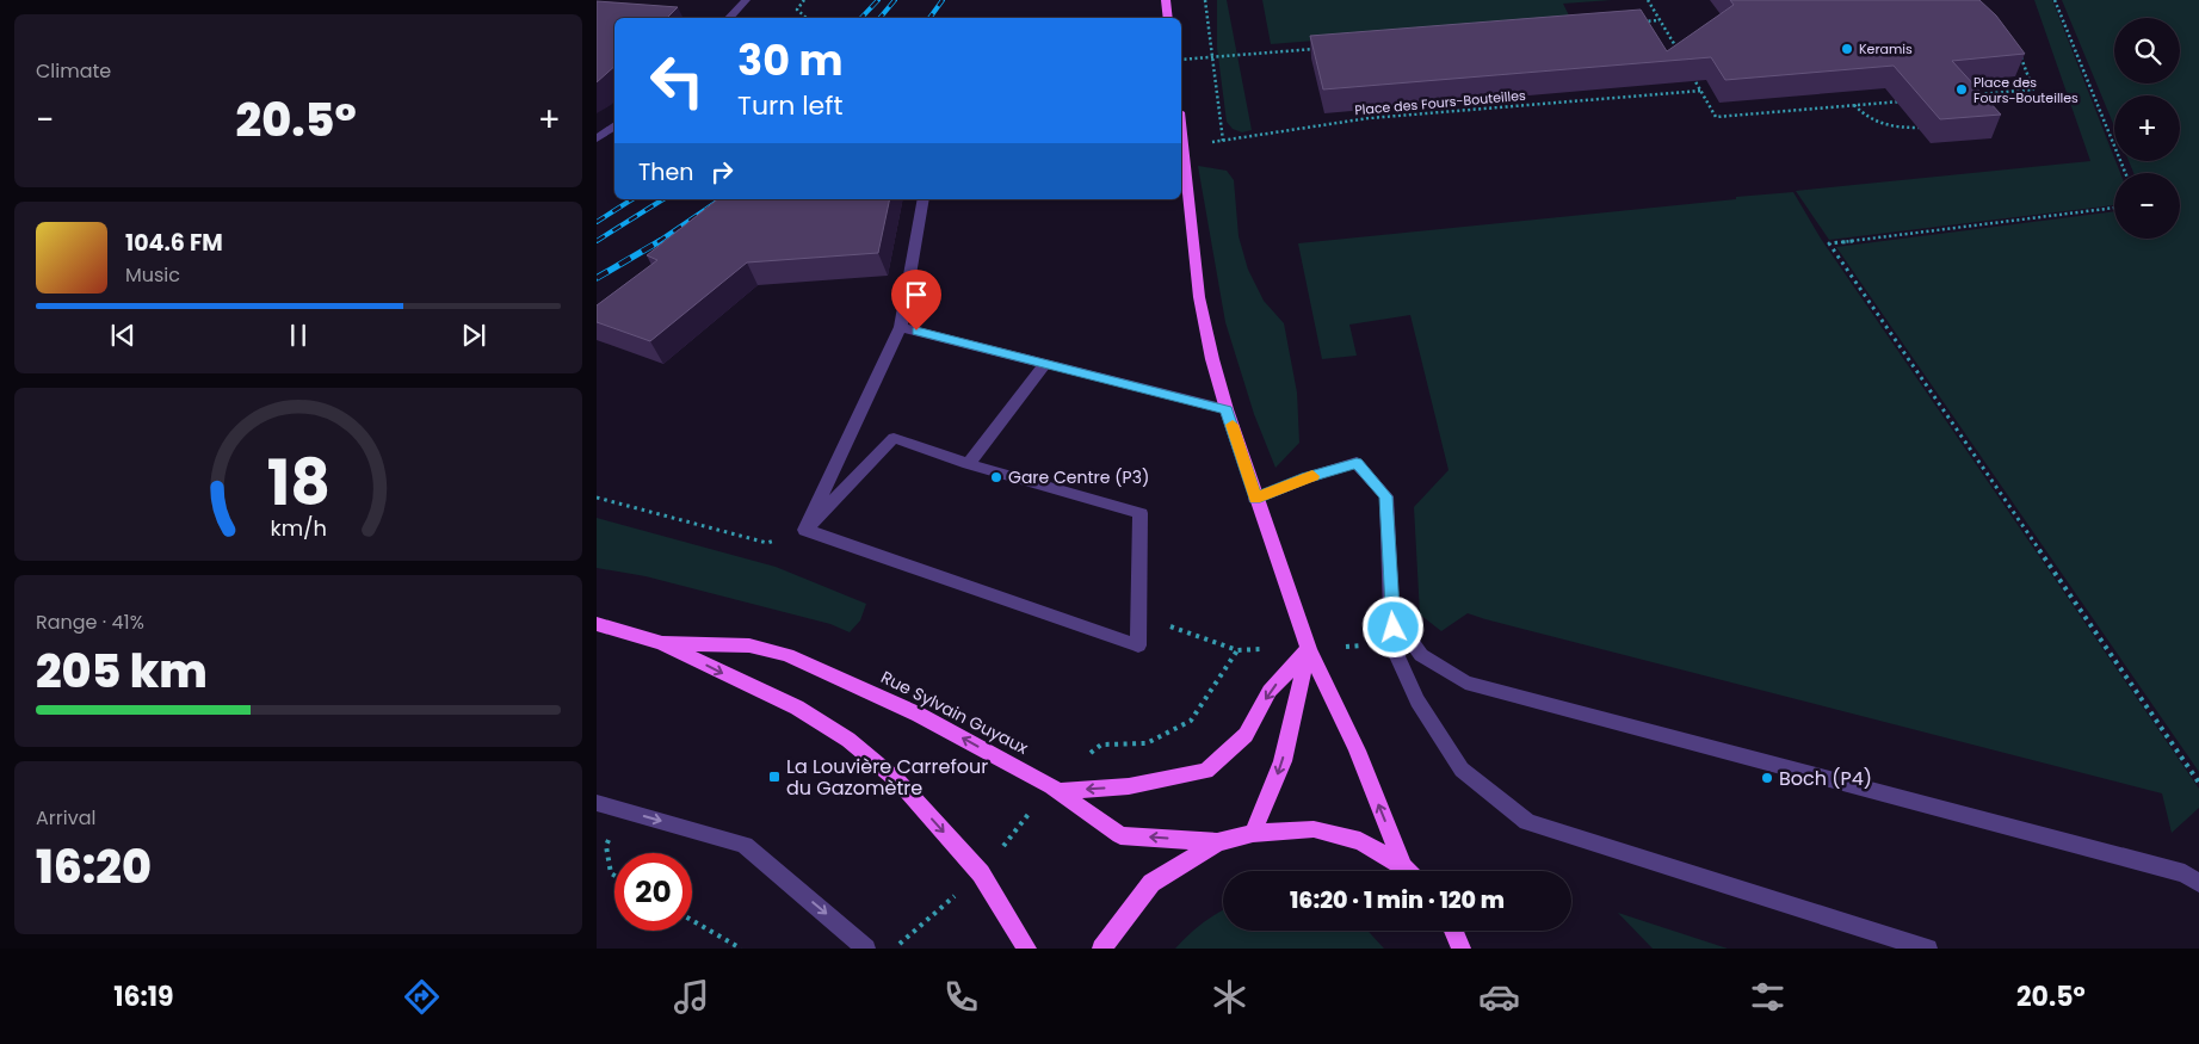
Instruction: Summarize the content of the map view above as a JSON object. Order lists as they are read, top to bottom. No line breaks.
{"streets":{"main road":["Rue Sylvain Guyaux"],"path":["Place des Fours-Bouteilles"]},"places":{"other":["Keramis","Place des Fours-Bouteilles","Gare Centre (P3)","Boch (P4)"],"transit":["La Louvière Carrefour du Gazomètre"]},"page":{"tile":["Climate",["Range · 41%","205 km"],["Arrival","16:20"]],"map_buttons":["+","−"],"turn":["30 m","Turn left"],"heat":["−","20.5°","+"],"then":"Then","song":["104.6 FM","Music"],"limit":"20","trip":"16:20 · 1 min · 120 m","tabs":["16:19","20.5°"],"gauge":["18","km/h"]}}
